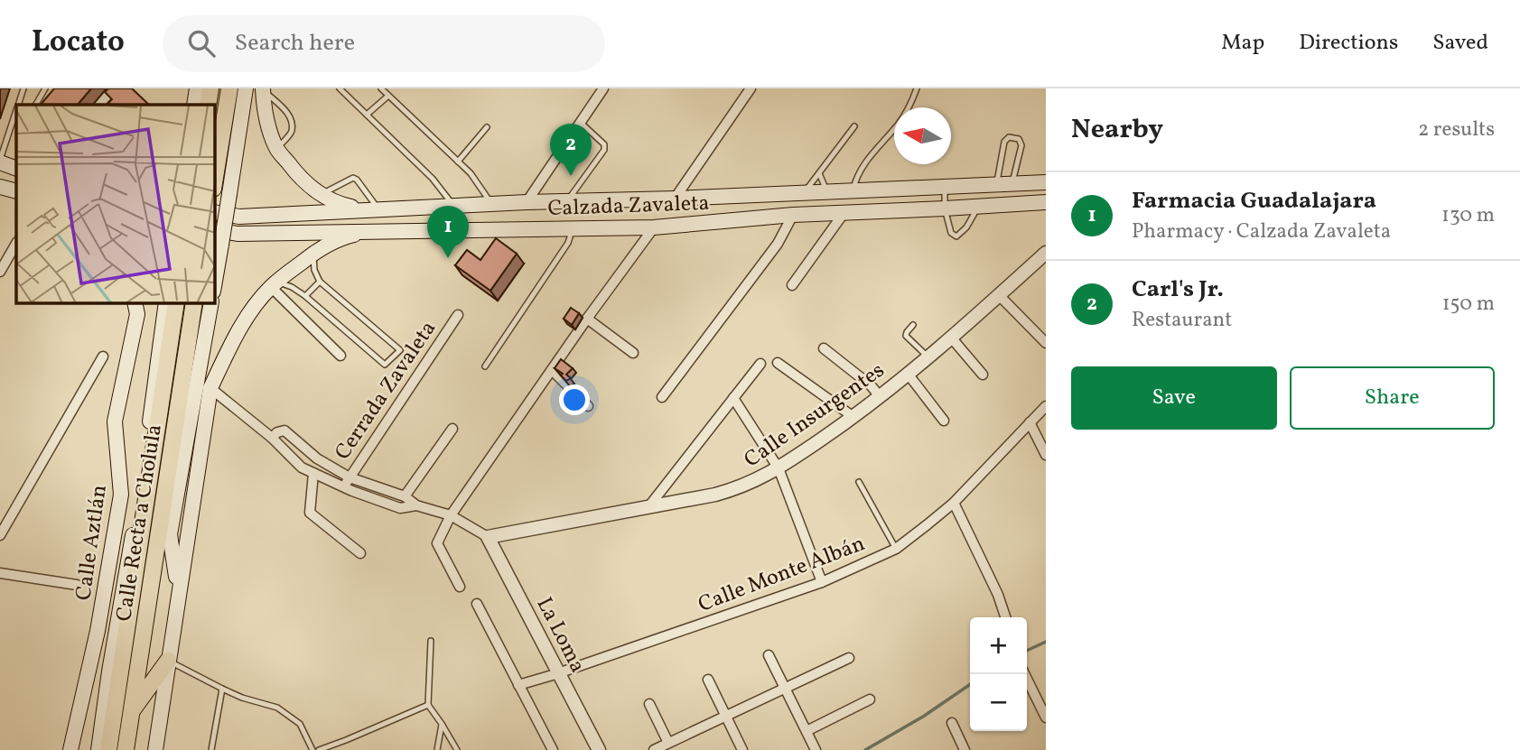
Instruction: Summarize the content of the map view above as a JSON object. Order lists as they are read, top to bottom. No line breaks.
{"streets":{"main road":["Calzada Zavaleta","Calle Recta a Cholula","Calle Aztlán"],"street":["Cerrada Zavaleta","Calle Insurgentes","Calle Monte Albán","La Loma"]},"crossings":[["Calle Insurgentes","La Loma"],["Calle Monte Albán","La Loma"]],"north":"left","page":{"header":"Locato","search":"Search here","nav":["Map","Directions","Saved"],"heading":["Nearby","2 results"],"pins":["2","1"],"list":[{"mark":"1","name":"Farmacia Guadalajara","note":"Pharmacy · Calzada Zavaleta","value":"130 m"},{"mark":"2","name":"Carl's Jr.","note":"Restaurant","value":"150 m"}],"buttons":["Save","Share"],"map_buttons":["+","−"]}}
